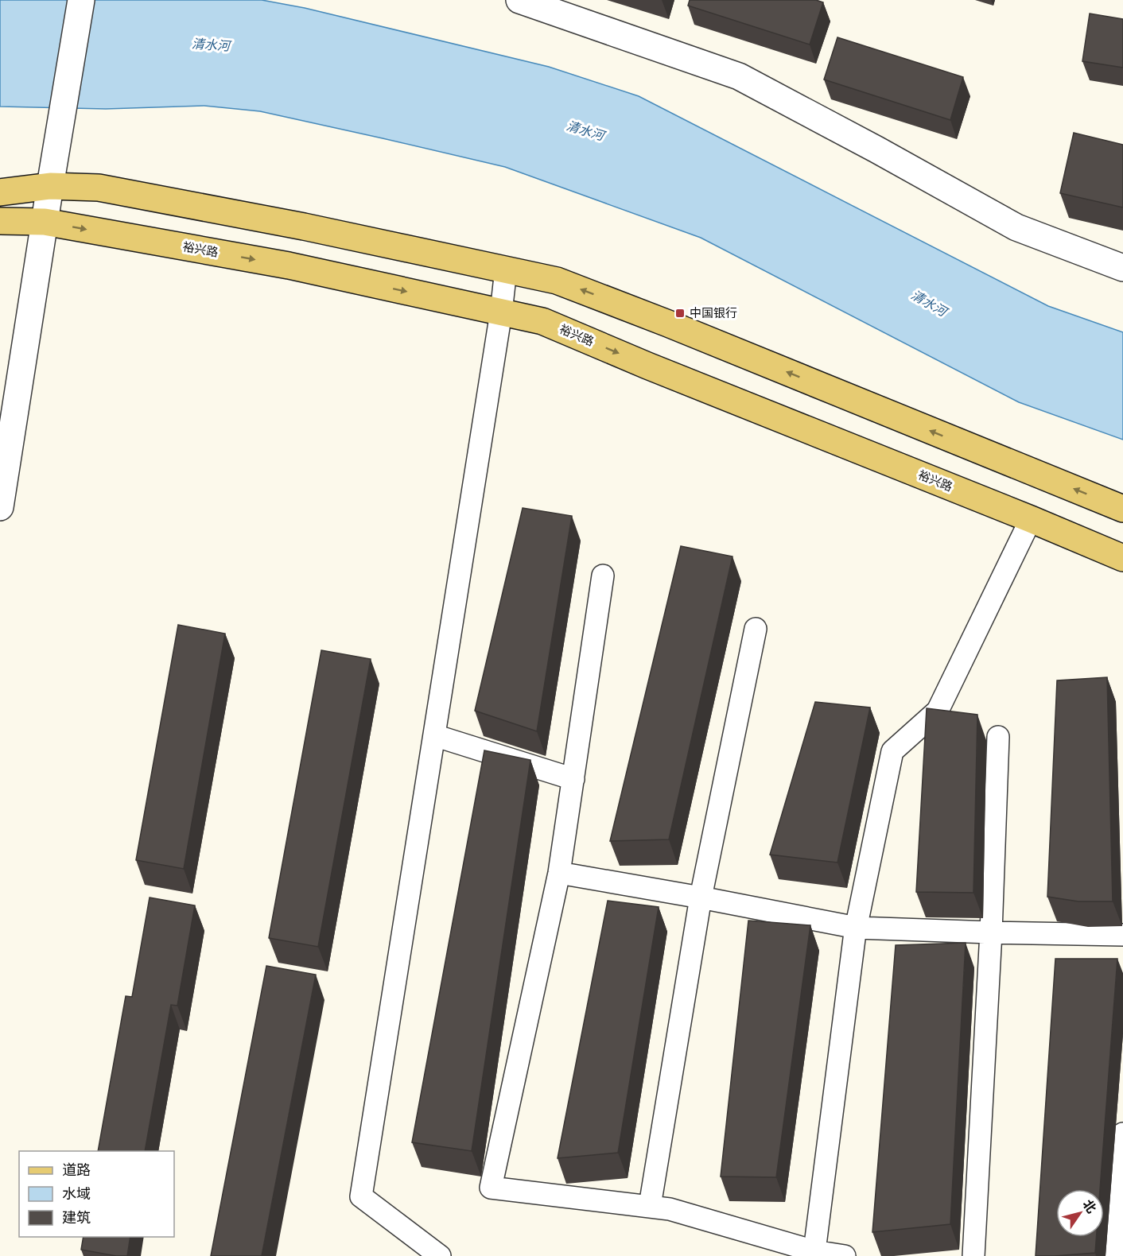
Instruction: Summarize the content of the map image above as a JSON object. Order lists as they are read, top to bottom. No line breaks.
{"streets":{"main road":["裕兴路"]},"water":["清水河"],"places":{"transit":["中国银行"]},"legend":["道路","水域","建筑"],"north":"top right"}
